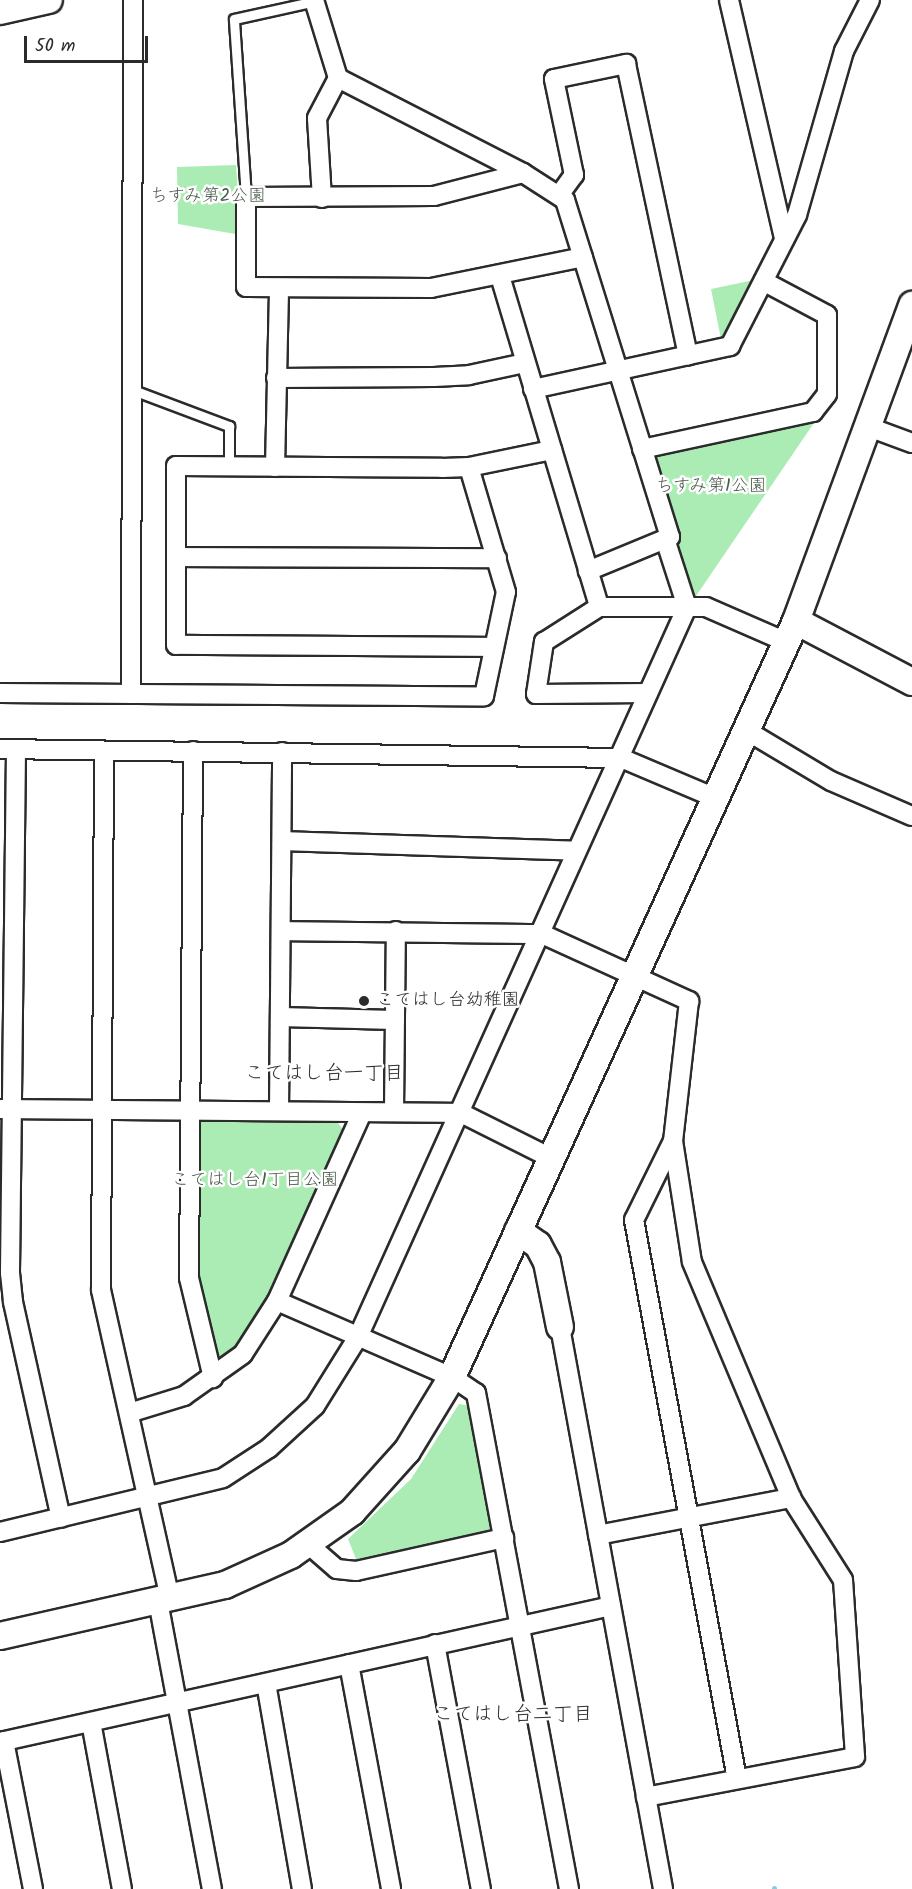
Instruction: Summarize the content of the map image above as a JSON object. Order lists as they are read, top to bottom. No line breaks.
{"districts":["こてはし台一丁目","こてはし台二丁目"],"parks":["ちすみ第2公園","ちすみ第1公園","こてはし台1丁目公園"],"places":["こてはし台幼稚園"],"scale_bar":"50 m"}
